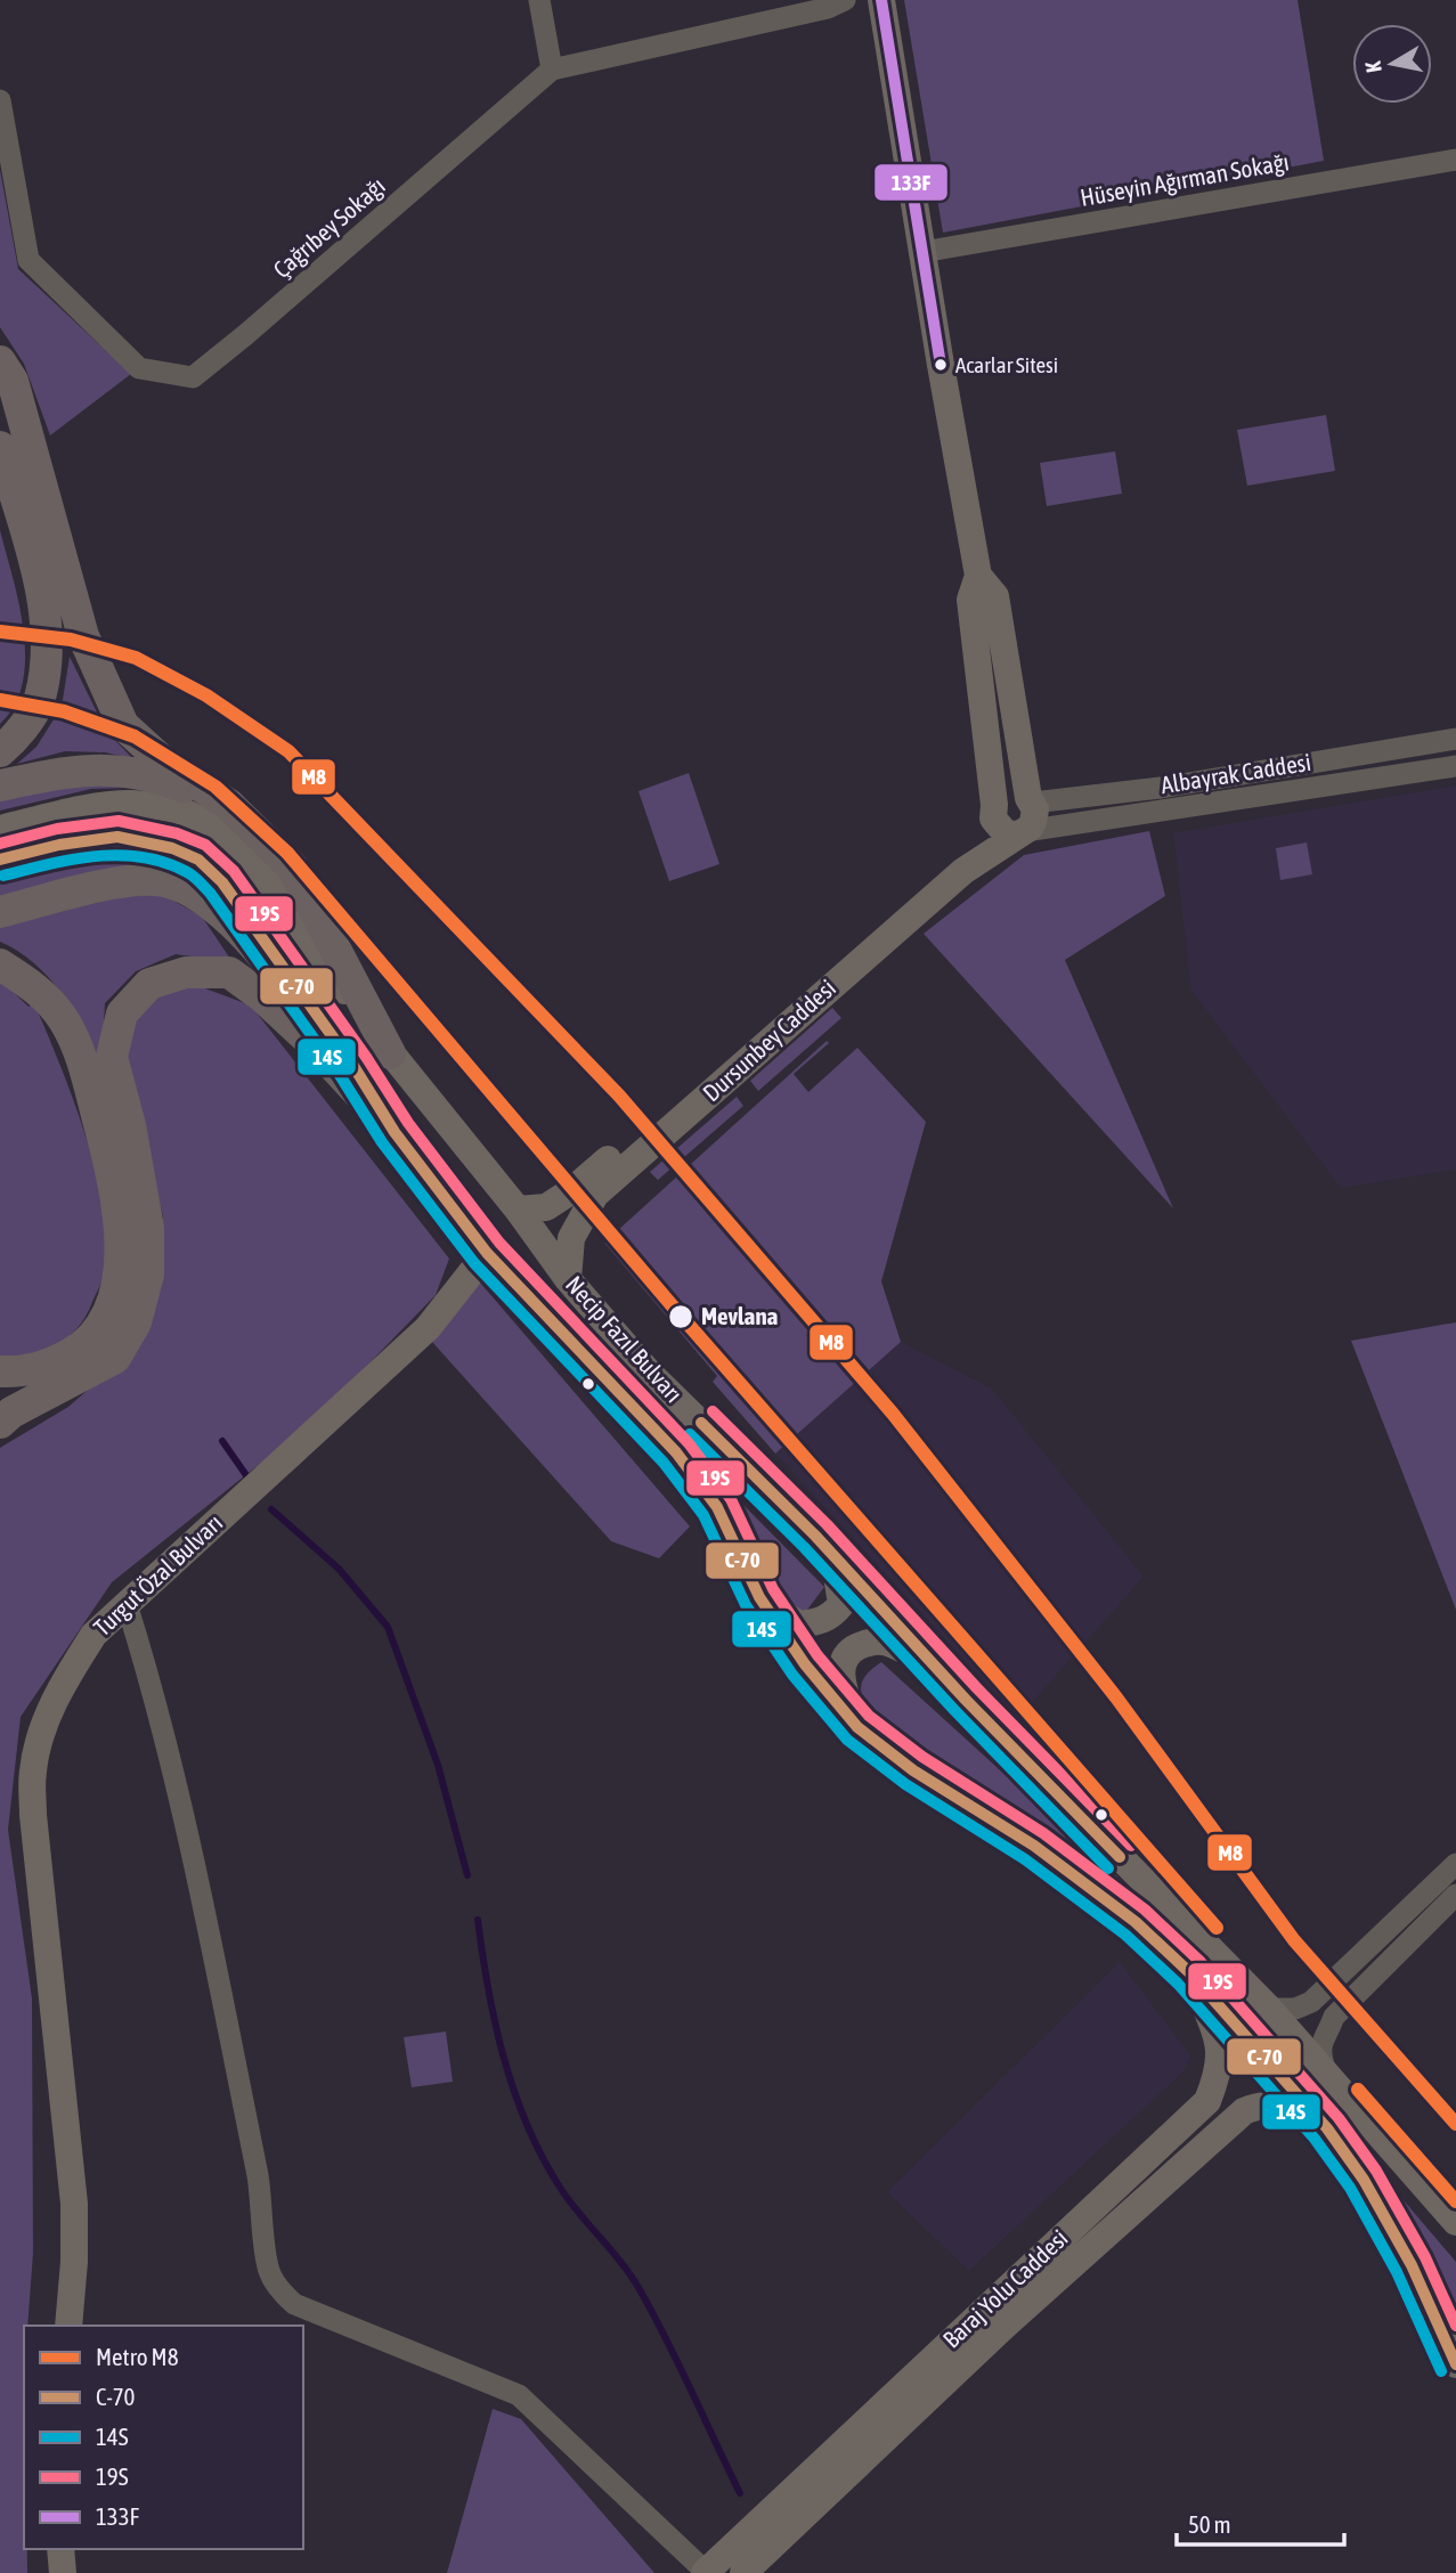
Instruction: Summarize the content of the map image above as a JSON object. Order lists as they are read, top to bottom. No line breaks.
{"streets":{"main road":["Dursunbey Caddesi","Necip Fazıl Bulvarı","Turgut Özal Bulvarı","Baraj Yolu Caddesi"],"street":["Hüseyin Ağırman Sokağı","Çağrıbey Sokağı","Albayrak Caddesi"]},"crossings":[["Albayrak Caddesi","Dursunbey Caddesi"],["Dursunbey Caddesi","Necip Fazıl Bulvarı"],["Necip Fazıl Bulvarı","Turgut Özal Bulvarı"],["Necip Fazıl Bulvarı","Baraj Yolu Caddesi"]],"places":["Acarlar Sitesi","Mevlana"],"lines":["transit line 133F","metro line M8","transit line 19S","transit line C-70","transit line 14S"],"legend":["Metro M8","C-70","14S","19S","133F"],"scale_bar":"50 m","north":"left"}
